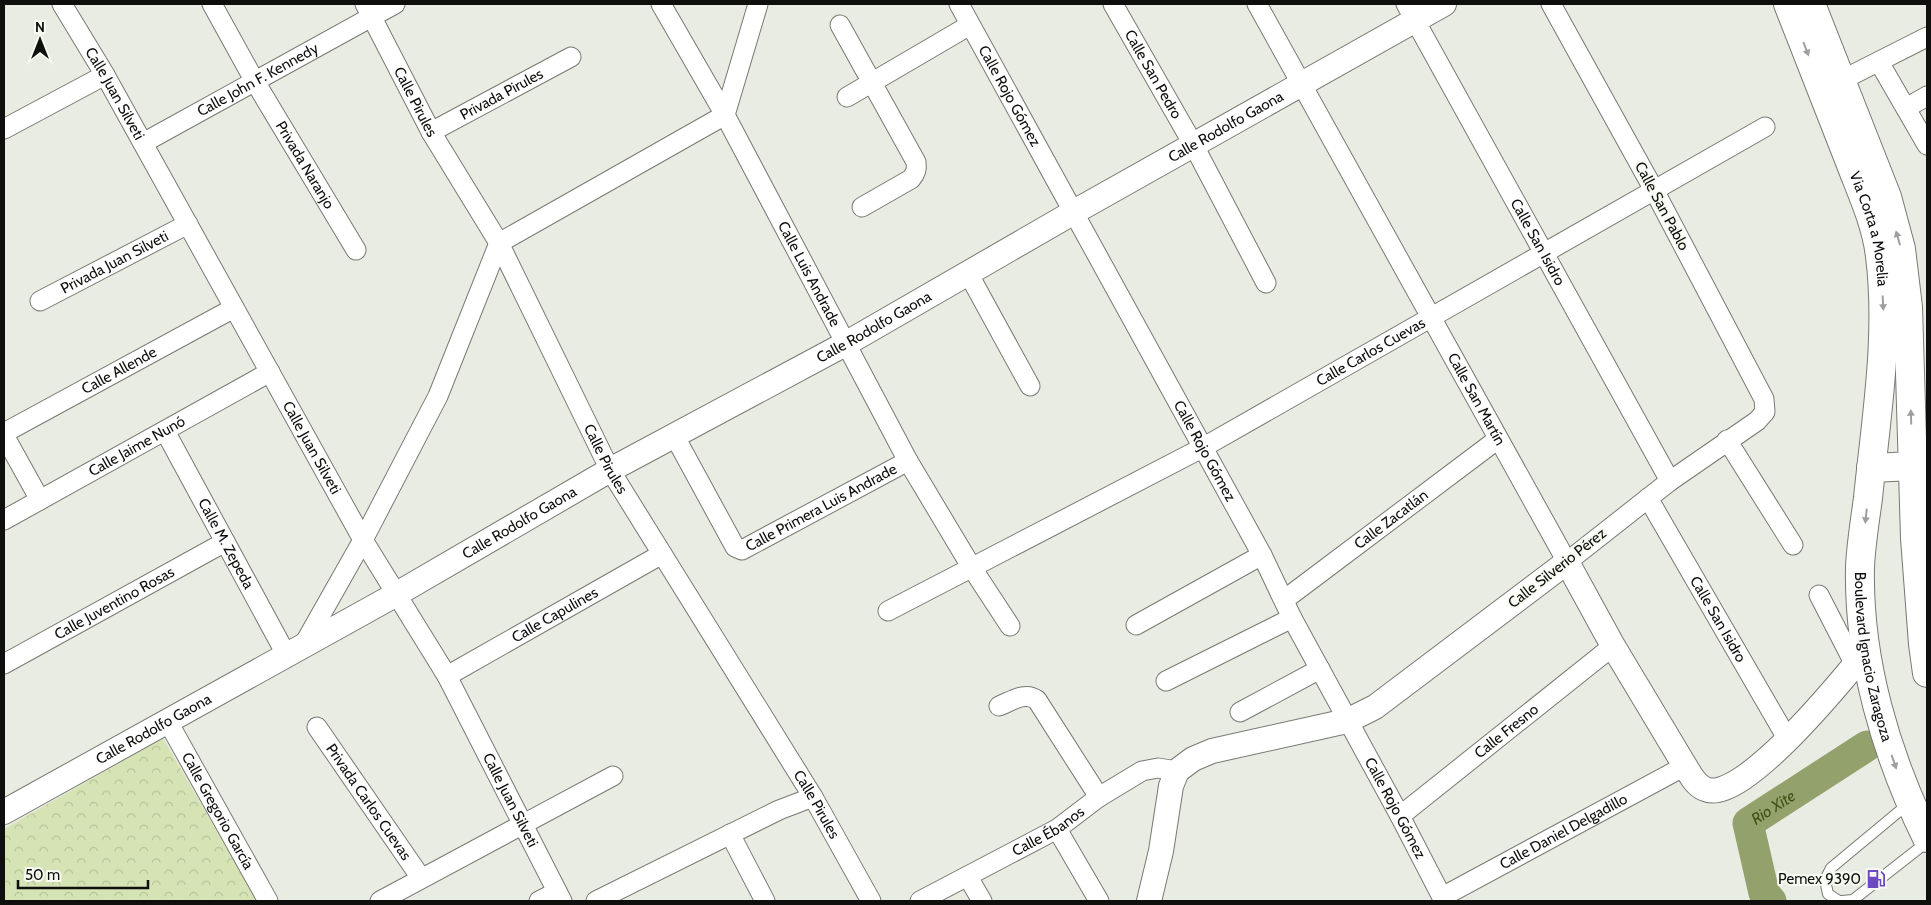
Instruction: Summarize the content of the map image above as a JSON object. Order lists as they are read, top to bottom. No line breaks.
{"streets":{"main road":["Via Corta a Morelia","Boulevard Ignacio Zaragoza"],"street":["Calle San Pedro","Calle John F. Kennedy","Calle Juan Silveti","Privada Pirules","Calle Rojo Gómez","Calle Pirules","Calle Rodolfo Gaona","Privada Naranjo","Calle San Pablo","Calle San Isidro","Privada Juan Silveti","Calle Luis Andrade","Calle Carlos Cuevas","Calle Allende","Calle San Martín","Calle Jaime Nunó","Calle Primera Luis Andrade","Calle Zacatlán","Calle M. Zepeda","Calle Silverio Pérez","Calle Juventino Rosas","Calle Capulines","Calle Fresno","Privada Carlos Cuevas","Calle Gregorio García","Calle Ébanos","Calle Daniel Delgadillo"]},"crossings":[["Calle San Pedro","Calle Rodolfo Gaona"],["Calle John F. Kennedy","Calle Juan Silveti"],["Calle John F. Kennedy","Calle Pirules"],["Calle John F. Kennedy","Privada Naranjo"],["Calle Juan Silveti","Calle Rodolfo Gaona"],["Calle Juan Silveti","Privada Juan Silveti"],["Calle Juan Silveti","Calle Allende"],["Calle Juan Silveti","Calle Jaime Nunó"],["Calle Juan Silveti","Calle Capulines"],["Privada Pirules","Calle Pirules"],["Calle Rojo Gómez","Calle Rodolfo Gaona"],["Calle Rojo Gómez","Calle Carlos Cuevas"],["Calle Rojo Gómez","Calle Zacatlán"],["Calle Rojo Gómez","Calle Silverio Pérez"],["Calle Rojo Gómez","Calle Fresno"],["Calle Rojo Gómez","Calle Daniel Delgadillo"],["Calle Pirules","Calle Rodolfo Gaona"],["Calle Pirules","Calle Capulines"],["Calle Rodolfo Gaona","Calle San Isidro"],["Calle Rodolfo Gaona","Calle Luis Andrade"],["Calle Rodolfo Gaona","Calle San Martín"],["Calle Rodolfo Gaona","Calle Primera Luis Andrade"],["Calle Rodolfo Gaona","Calle M. Zepeda"],["Calle Rodolfo Gaona","Calle Gregorio García"],["Calle San Pablo","Calle Carlos Cuevas"],["Calle San Pablo","Calle Silverio Pérez"],["Via Corta a Morelia","Boulevard Ignacio Zaragoza"],["Calle San Isidro","Calle Carlos Cuevas"],["Calle San Isidro","Calle San Martín"],["Calle San Isidro","Calle Silverio Pérez"],["Calle Luis Andrade","Calle Carlos Cuevas"],["Calle Luis Andrade","Calle Primera Luis Andrade"],["Calle Carlos Cuevas","Calle San Martín"],["Calle San Martín","Calle Zacatlán"],["Calle San Martín","Calle Silverio Pérez"],["Calle San Martín","Calle Fresno"],["Calle San Martín","Calle Daniel Delgadillo"],["Calle Jaime Nunó","Calle M. Zepeda"],["Calle M. Zepeda","Calle Juventino Rosas"],["Calle Silverio Pérez","Calle Ébanos"]],"water":["Rio Xite"],"places":{"fuel station":["Pemex 9390"]},"scale_bar":"50 m","north":"top"}
